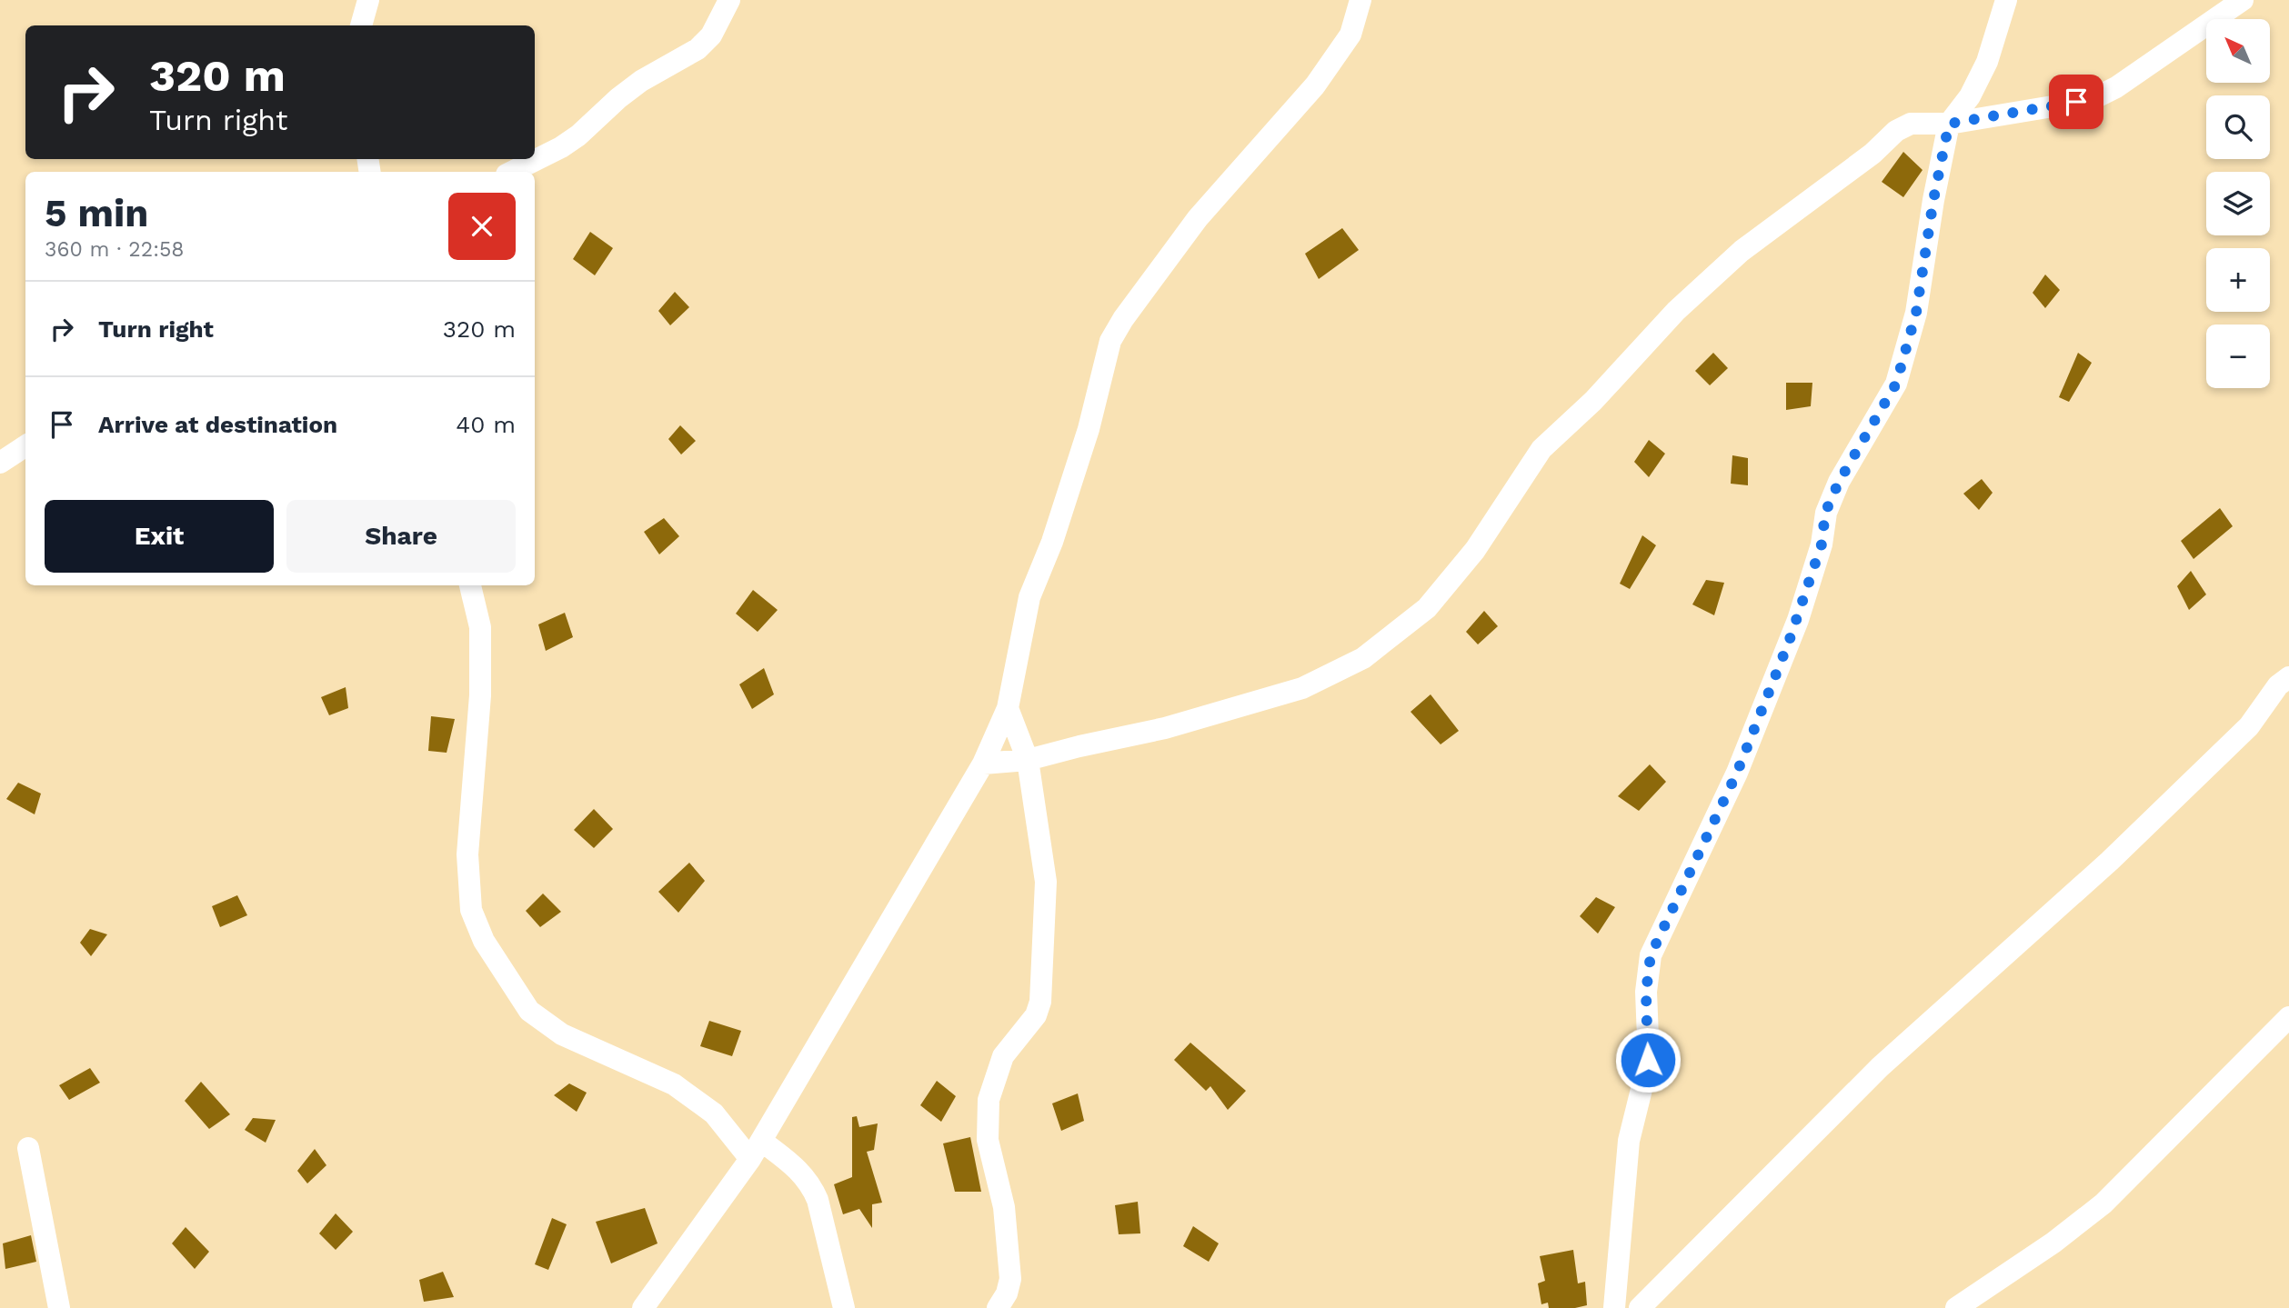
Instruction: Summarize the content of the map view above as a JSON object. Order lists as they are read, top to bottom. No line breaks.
{"north":"top left","page":{"map_buttons":["+","−"],"turn":["320 m","Turn right"],"heading":["5 min","360 m · 22:58"],"list":[{"name":"Turn right","value":"320 m"},{"name":"Arrive at destination","value":"40 m"}],"buttons":["Exit","Share"]}}
